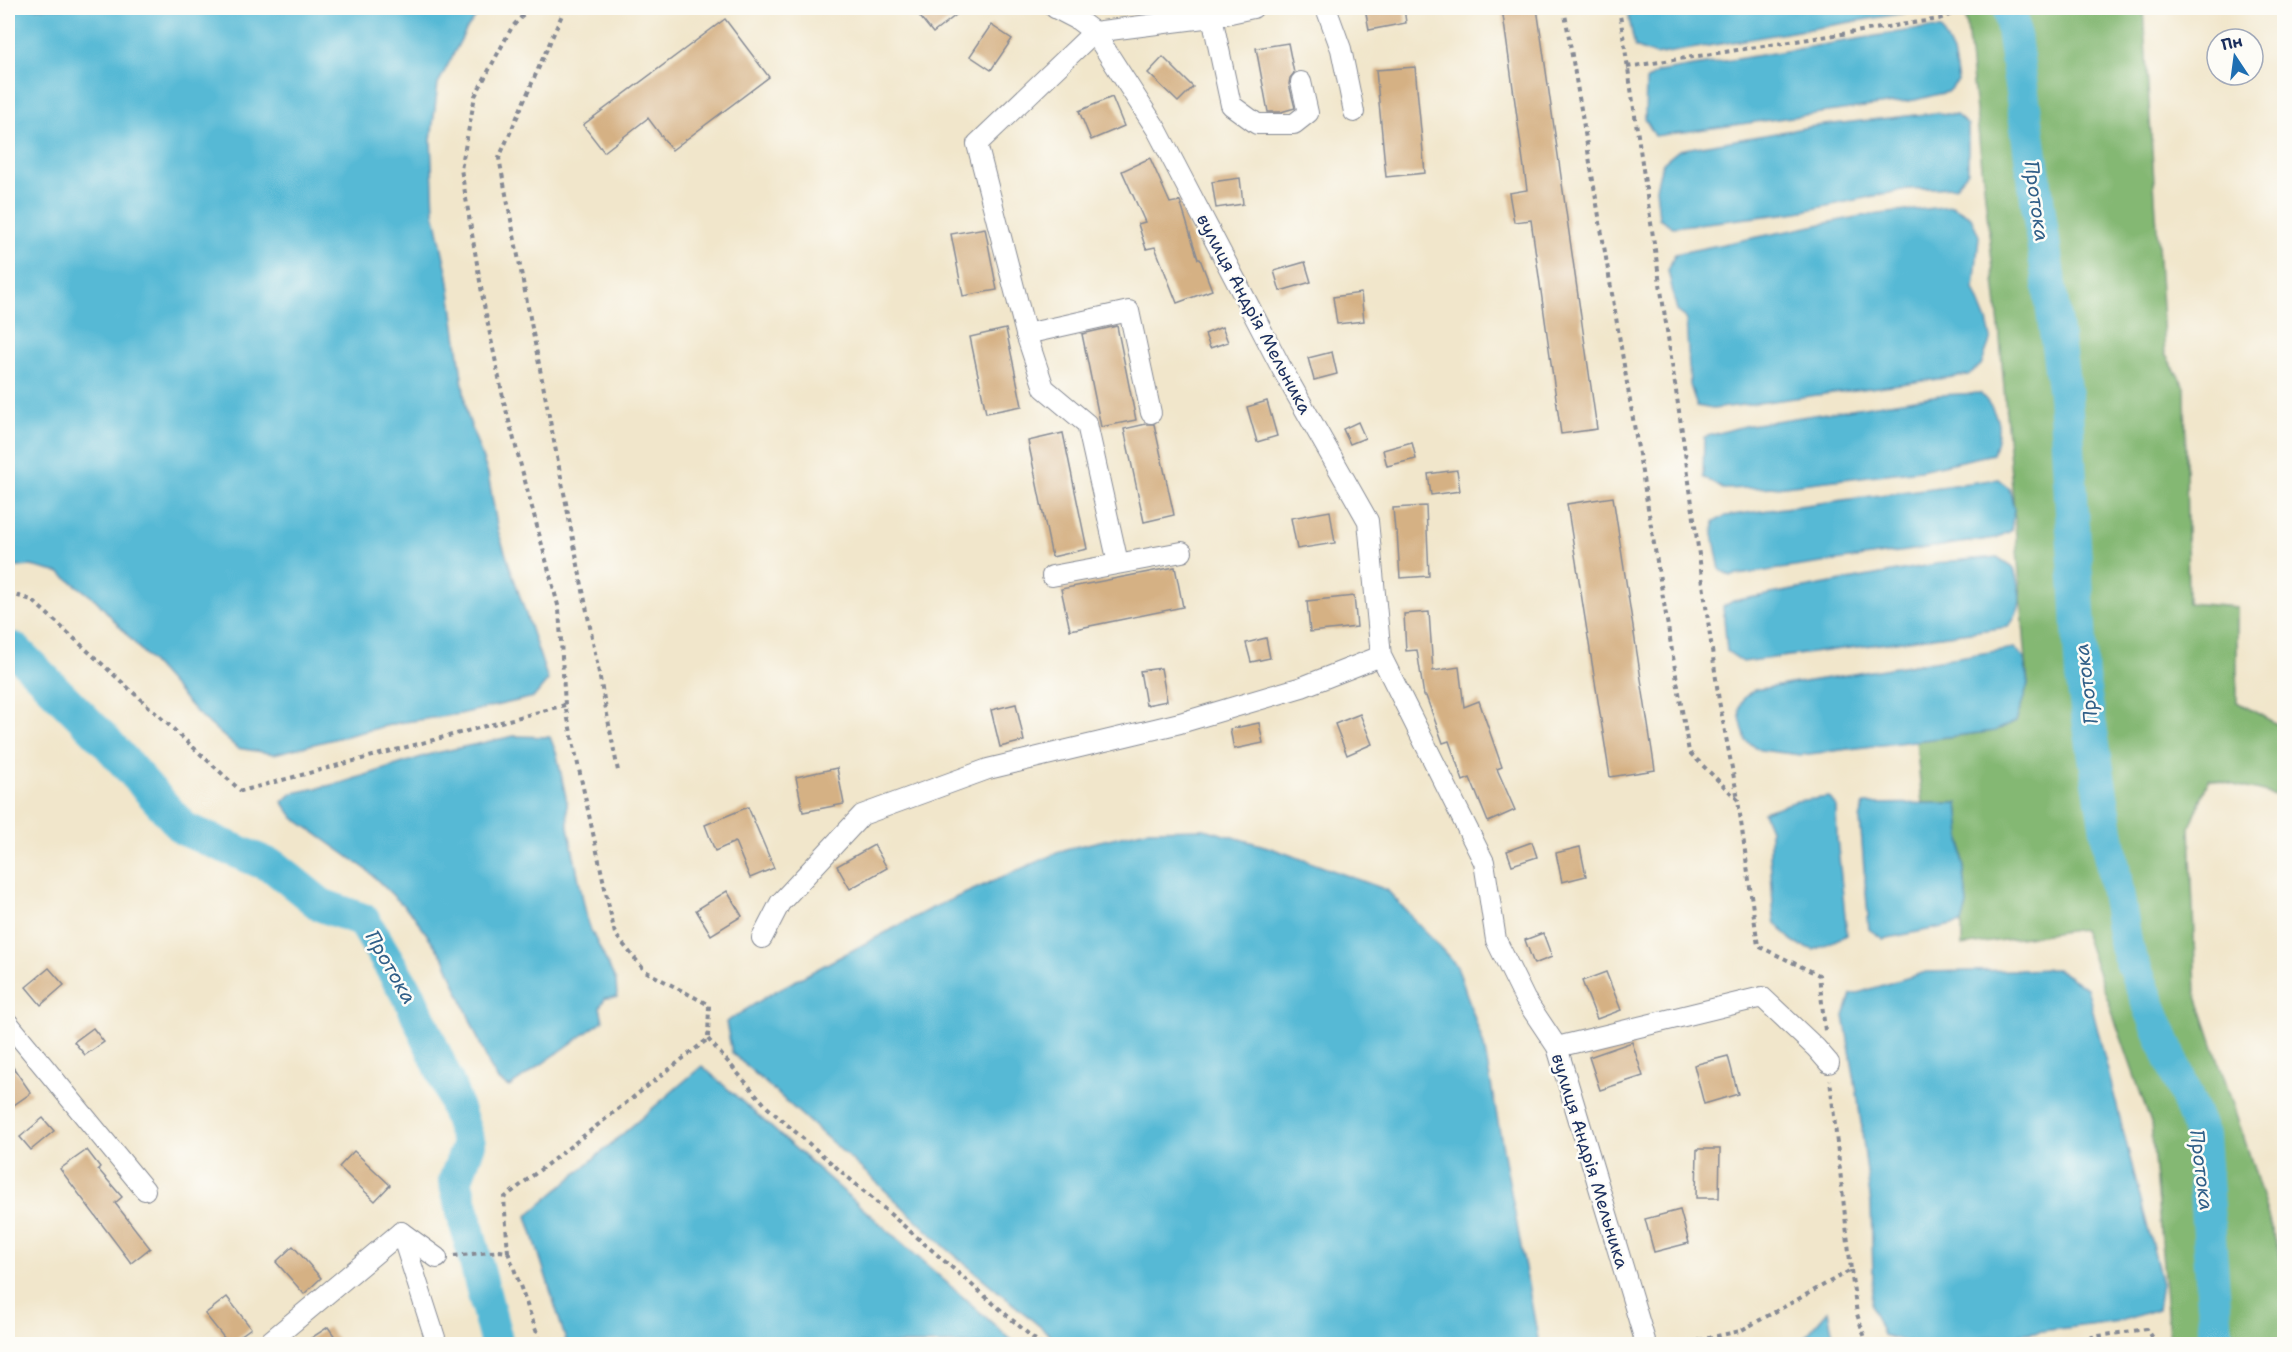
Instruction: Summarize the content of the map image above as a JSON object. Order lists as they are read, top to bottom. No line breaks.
{"streets":{"street":["вулиця Андрія Мельника"]},"water":["Протока"],"north":"top"}
